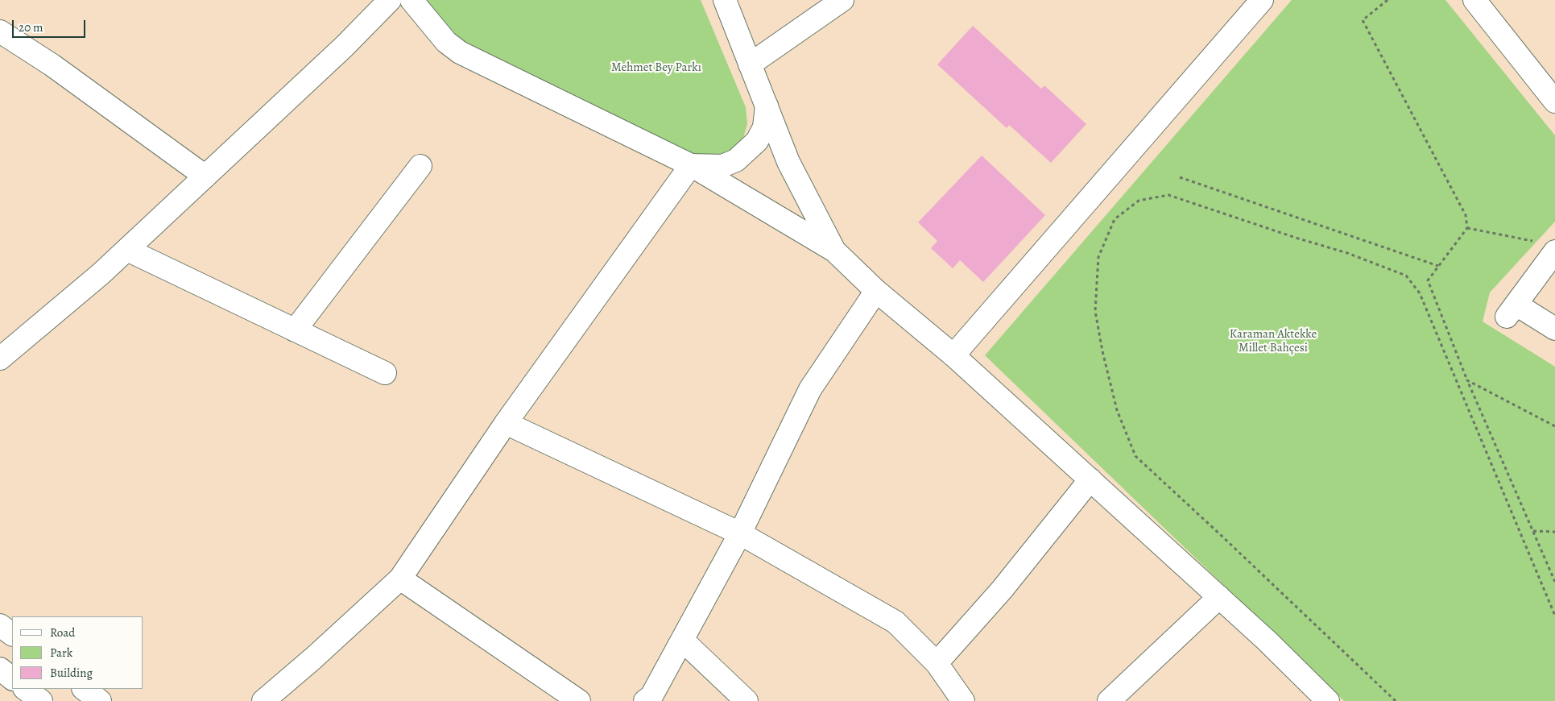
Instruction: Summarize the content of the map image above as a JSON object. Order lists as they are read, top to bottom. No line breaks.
{"parks":["Mehmet Bey Parkı","Karaman Aktekke Millet Bahçesi"],"legend":["Road","Park","Building"],"scale_bar":"20 m"}
